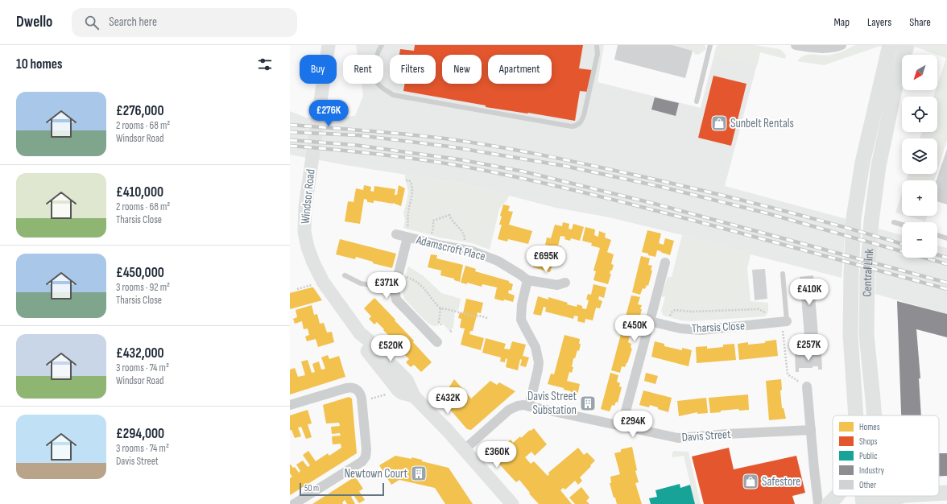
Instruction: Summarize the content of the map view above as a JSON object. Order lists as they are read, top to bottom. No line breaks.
{"streets":{"main road":["Central Link"],"street":["Windsor Road","Adamscroft Place","Tharsis Close","Davis Street"]},"crossings":[["Windsor Road","Davis Street"]],"places":{"shop":["Sunbelt Rentals","Safestore"],"building":["Davis Street Substation","Newtown Court"]},"legend":["Homes","Shops","Public","Industry","Other"],"scale_bar":"50 m","north":"bottom left","page":{"header":"Dwello","search":"Search here","nav":["Map","Layers","Share"],"heading":"10 homes","map_buttons":["+","−"],"chip":["Buy","Rent","Filters","New","Apartment"],"list":[{"name":"£276,000","note":"2 rooms · 68 m² · Windsor Road"},{"name":"£410,000","note":"2 rooms · 68 m² · Tharsis Close"},{"name":"£450,000","note":"3 rooms · 92 m² · Tharsis Close"},{"name":"£432,000","note":"3 rooms · 74 m² · Windsor Road"},{"name":"£294,000","note":"3 rooms · 74 m² · Davis Street"}],"price":["£276K","£695K","£371K","£410K","£450K","£257K","£520K","£432K","£294K","£360K"],"scale":"50 m"}}
